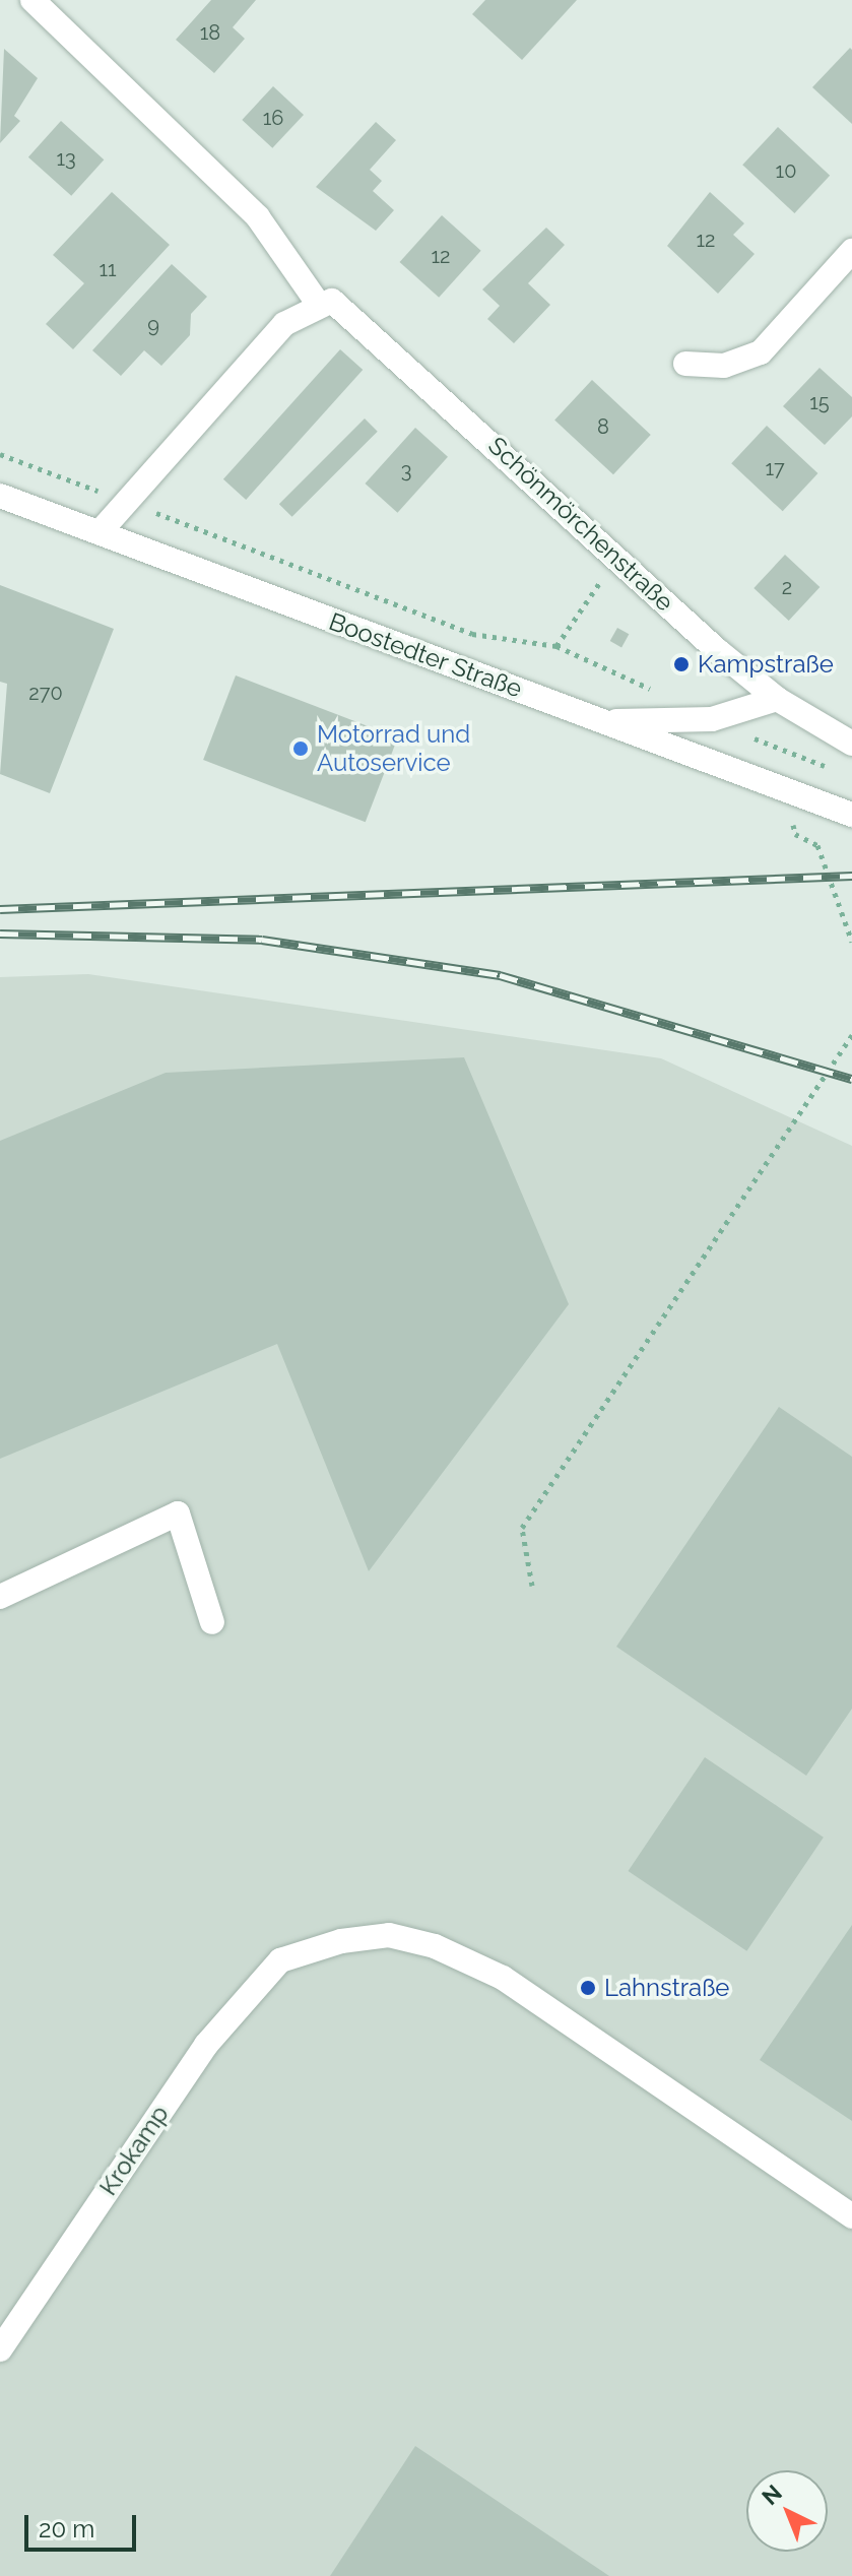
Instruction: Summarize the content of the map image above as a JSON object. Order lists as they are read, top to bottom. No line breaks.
{"streets":{"street":["Schönmörchenstraße","Boostedter Straße","Krokamp"]},"places":["Kampstraße","Motorrad und Autoservice","Lahnstraße"],"house_numbers":["18","16","13","10","12","12","11","9","15","8","17","3","2","270"],"scale_bar":"20 m","north":"top left"}
